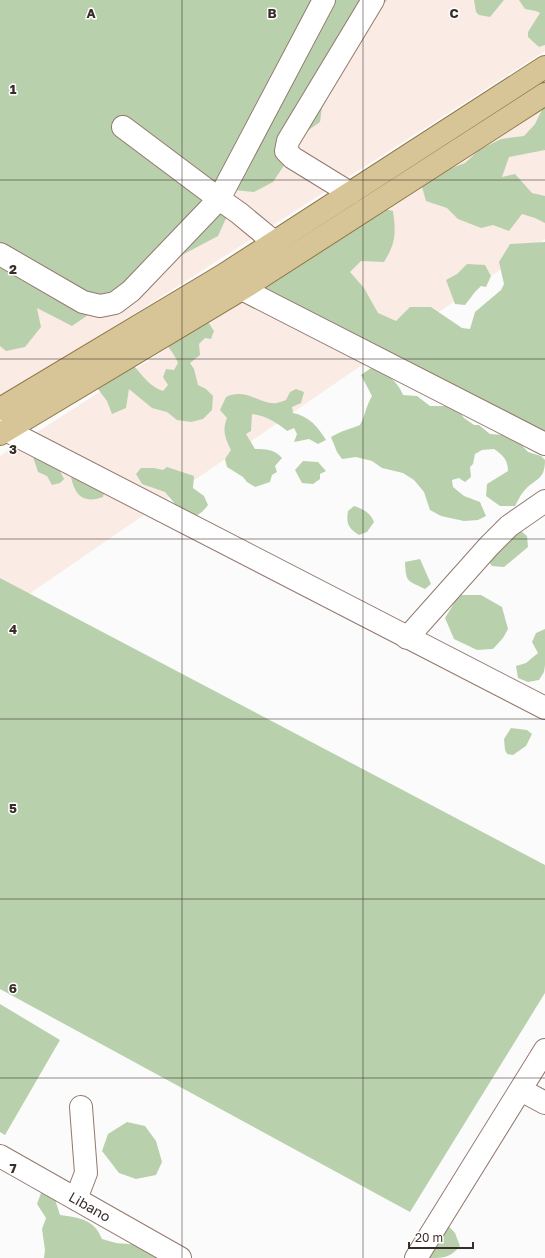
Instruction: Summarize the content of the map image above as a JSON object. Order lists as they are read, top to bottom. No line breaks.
{"streets":{"street":["Libano"]},"scale_bar":"20 m","grid":{"columns":["A","B","C"],"rows":["1","2","3","4","5","6","7"]}}
